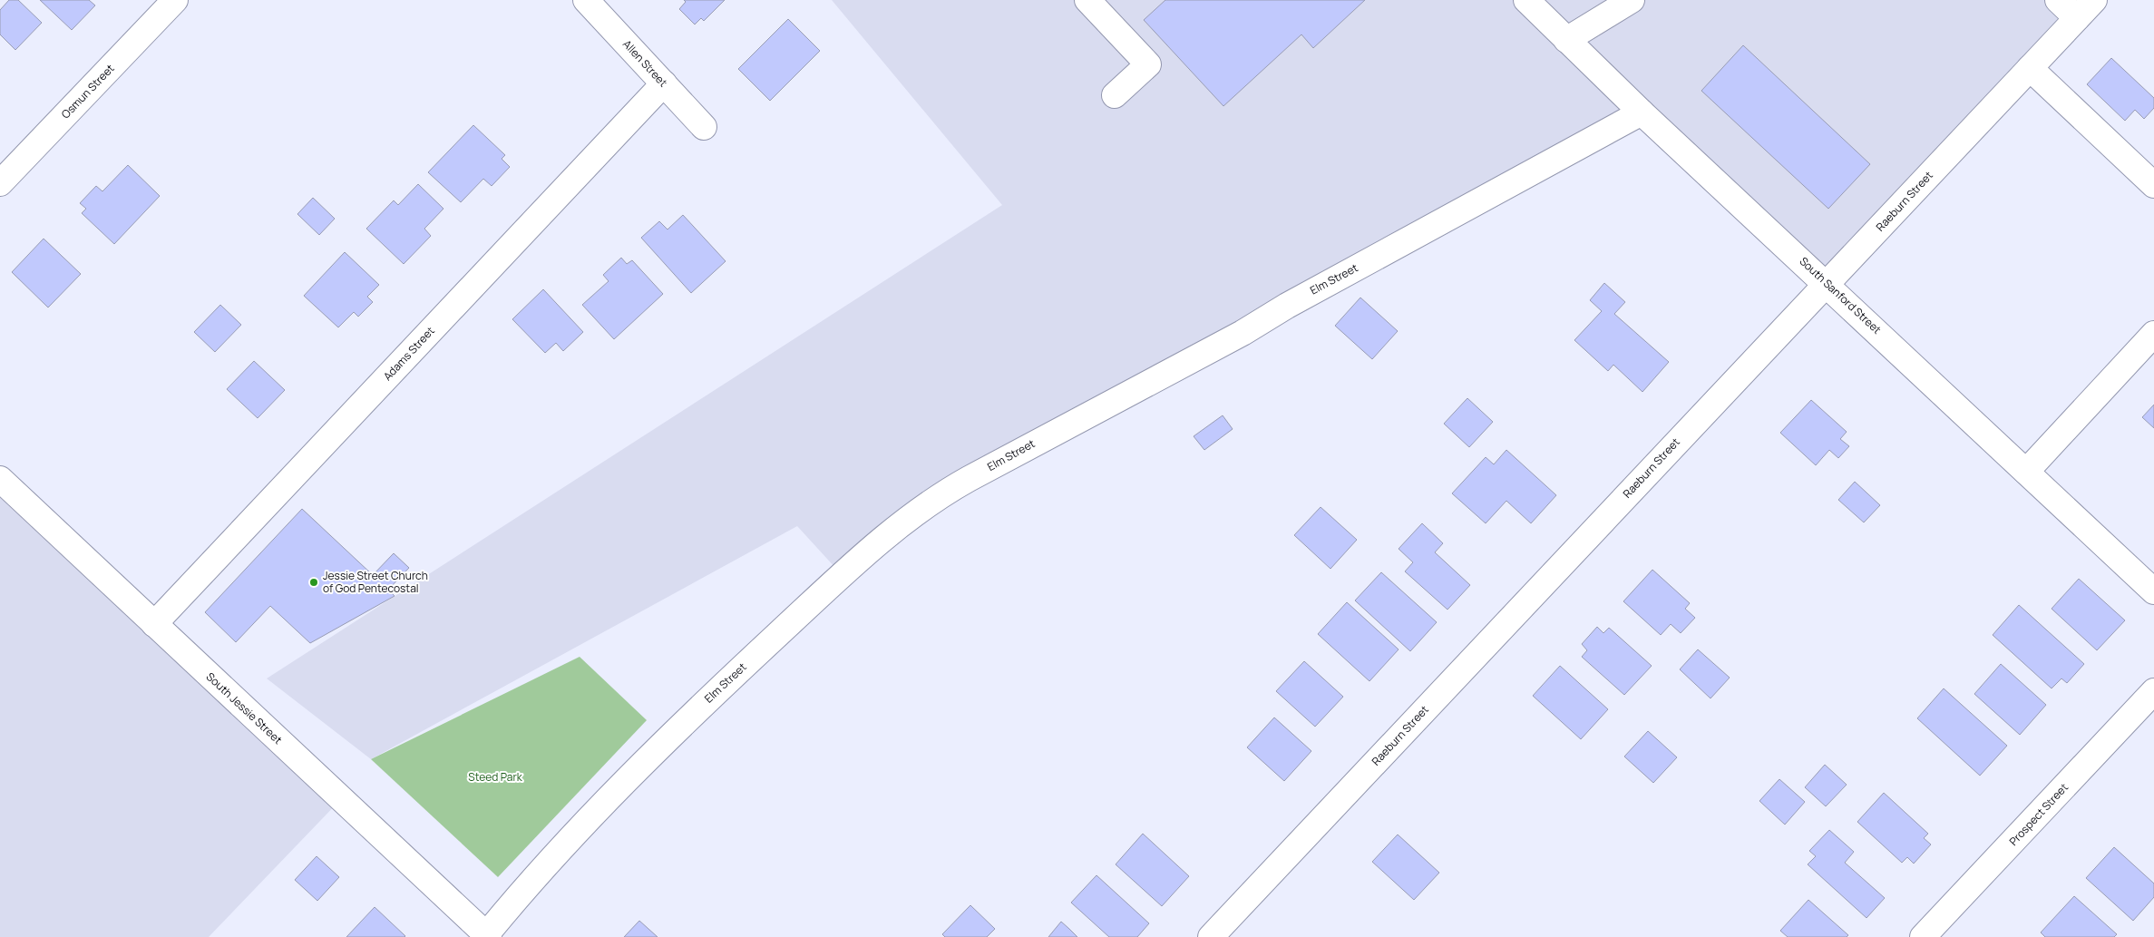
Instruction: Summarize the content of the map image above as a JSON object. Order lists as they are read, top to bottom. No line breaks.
{"streets":{"street":["Allen Street","Osmun Street","Raeburn Street","Elm Street","South Sanford Street","Adams Street","South Jessie Street","Prospect Street"]},"crossings":[["Allen Street","Adams Street"],["Raeburn Street","South Sanford Street"],["Elm Street","South Sanford Street"],["Elm Street","South Jessie Street"],["Adams Street","South Jessie Street"]],"parks":["Steed Park"],"places":["Jessie Street Church of God Pentecostal"]}
